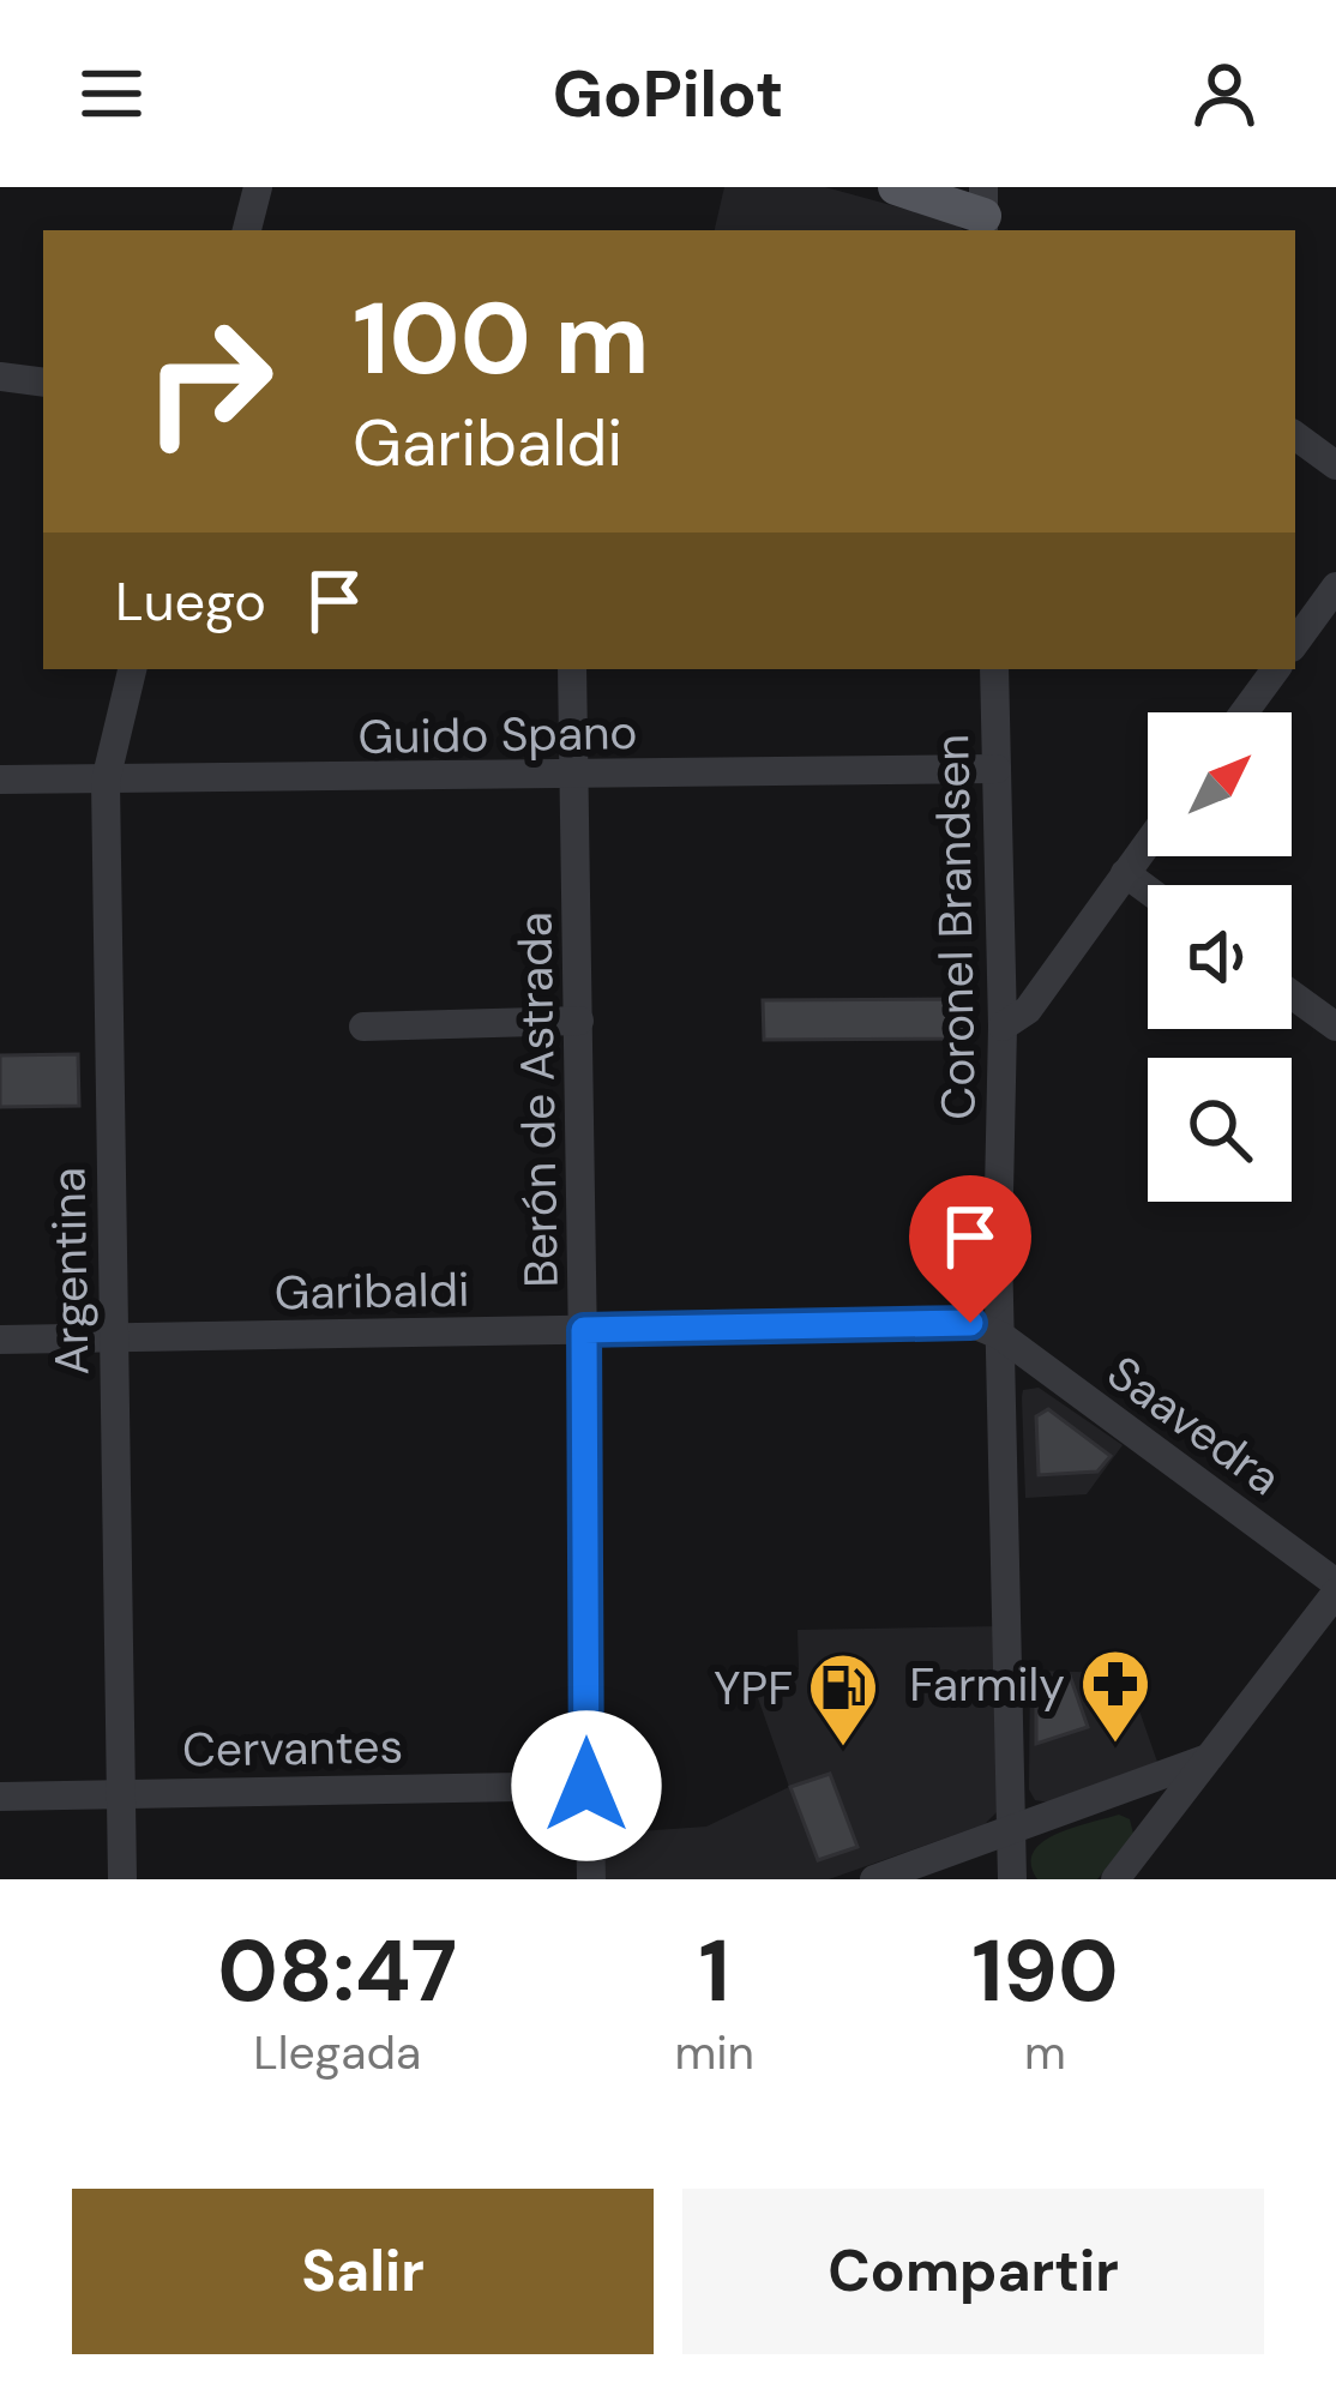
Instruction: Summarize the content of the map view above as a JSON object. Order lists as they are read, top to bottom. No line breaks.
{"streets":{"street":["Guido Spano","Coronel Brandsen","Berón de Astrada","Argentina","Garibaldi","Saavedra","Cervantes"]},"crossings":[["Guido Spano","Coronel Brandsen"],["Guido Spano","Berón de Astrada"],["Guido Spano","Argentina"],["Coronel Brandsen","Garibaldi"],["Coronel Brandsen","Saavedra"],["Berón de Astrada","Garibaldi"],["Berón de Astrada","Cervantes"],["Argentina","Garibaldi"],["Argentina","Cervantes"],["Garibaldi","Saavedra"]],"places":{"pharmacy":["Farmily"],"fuel station":["YPF"]},"north":"top right","page":{"header":"GoPilot","turn":["100 m","Garibaldi"],"then":"Luego","eta":["08:47","Llegada","1","min","190","m"],"buttons":["Salir","Compartir"]}}
